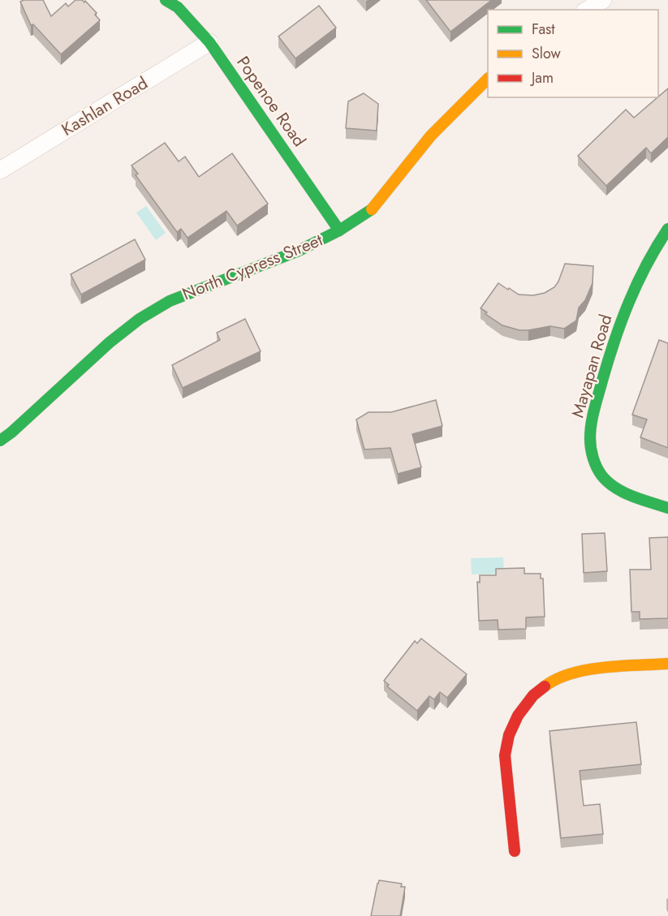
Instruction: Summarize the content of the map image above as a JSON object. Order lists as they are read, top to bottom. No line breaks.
{"streets":{"street":["Popenoe Road","Kashlan Road","North Cypress Street","Mayapan Road"]},"crossings":[["Popenoe Road","Kashlan Road"],["Popenoe Road","North Cypress Street"]],"legend":["Fast","Slow","Jam"]}
